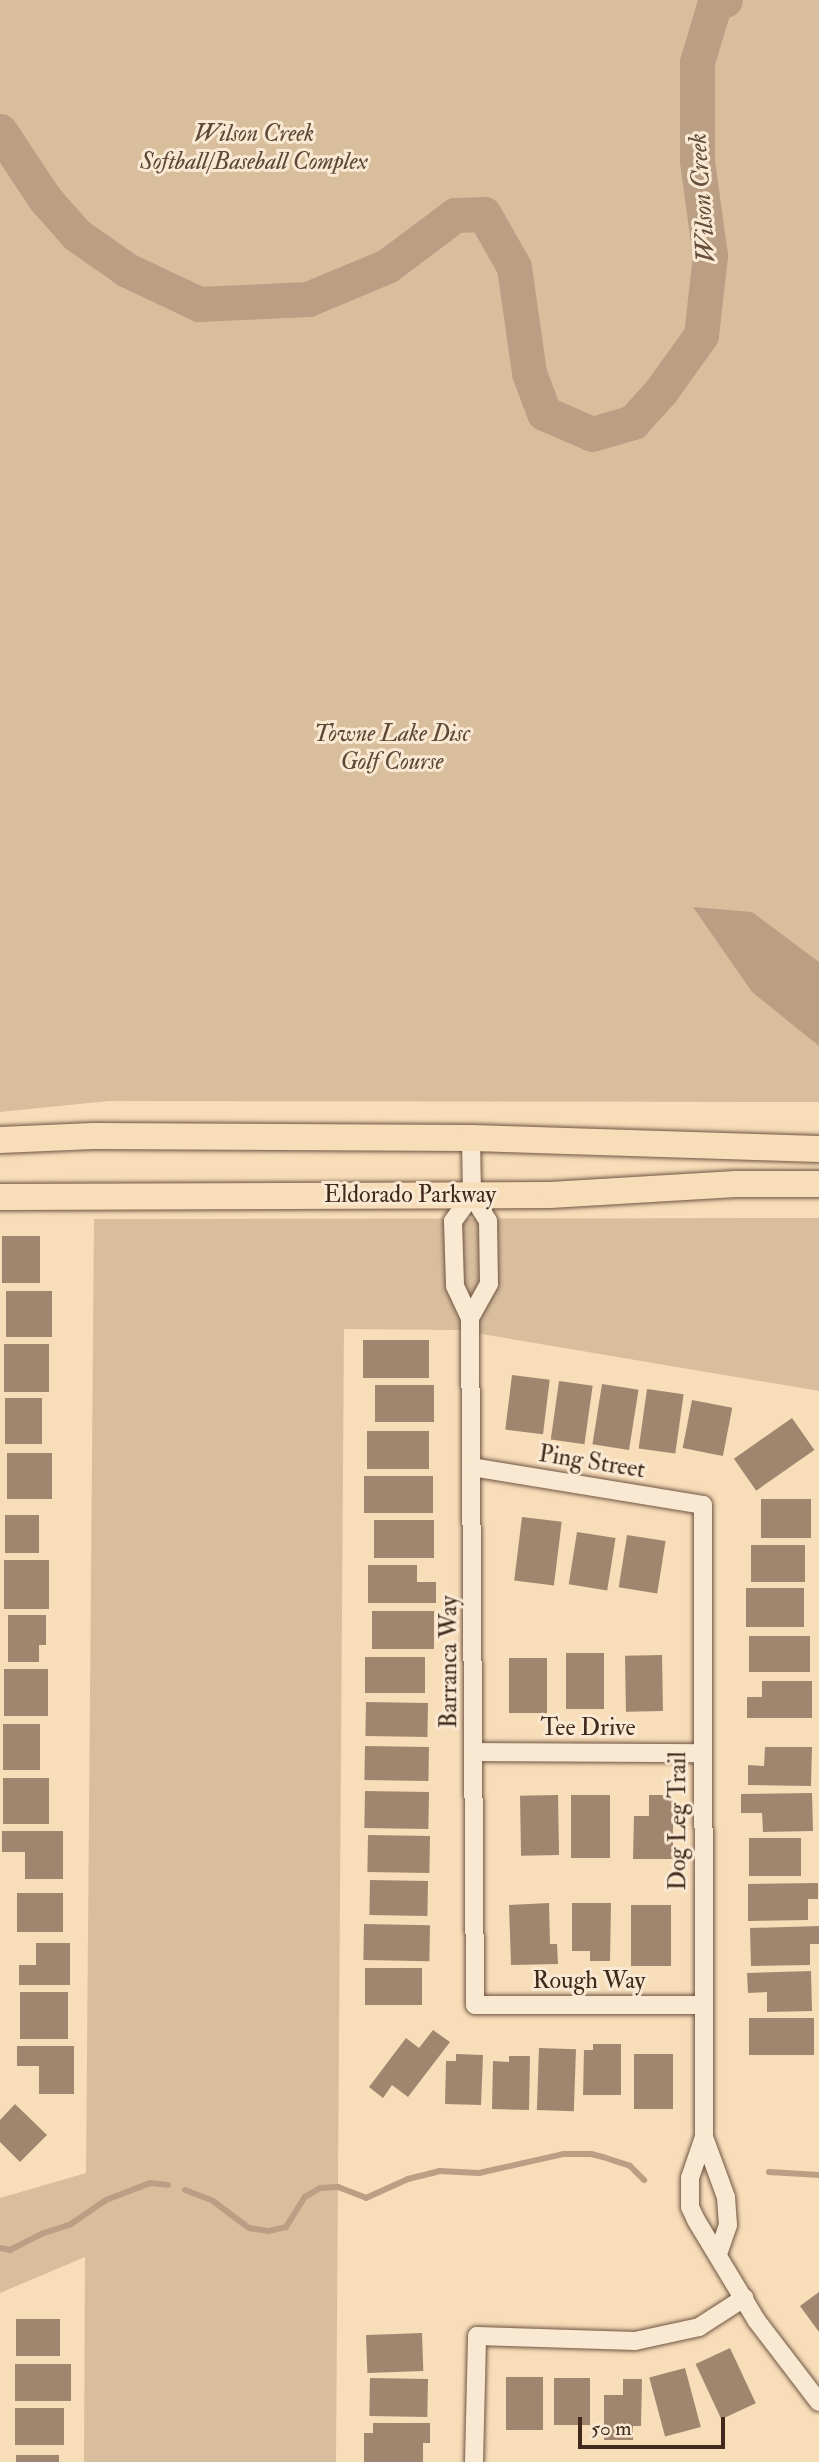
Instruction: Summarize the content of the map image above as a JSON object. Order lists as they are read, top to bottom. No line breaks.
{"streets":{"main road":["Eldorado Parkway"],"street":["Ping Street","Barranca Way","Tee Drive","Dog Leg Trail","Rough Way"]},"crossings":[["Eldorado Parkway","Barranca Way"],["Ping Street","Barranca Way"],["Ping Street","Dog Leg Trail"],["Barranca Way","Tee Drive"],["Barranca Way","Rough Way"],["Tee Drive","Dog Leg Trail"],["Dog Leg Trail","Rough Way"]],"water":["Wilson Creek"],"parks":["Wilson Creek Softball/Baseball Complex","Towne Lake Disc Golf Course"],"scale_bar":"50 m"}
